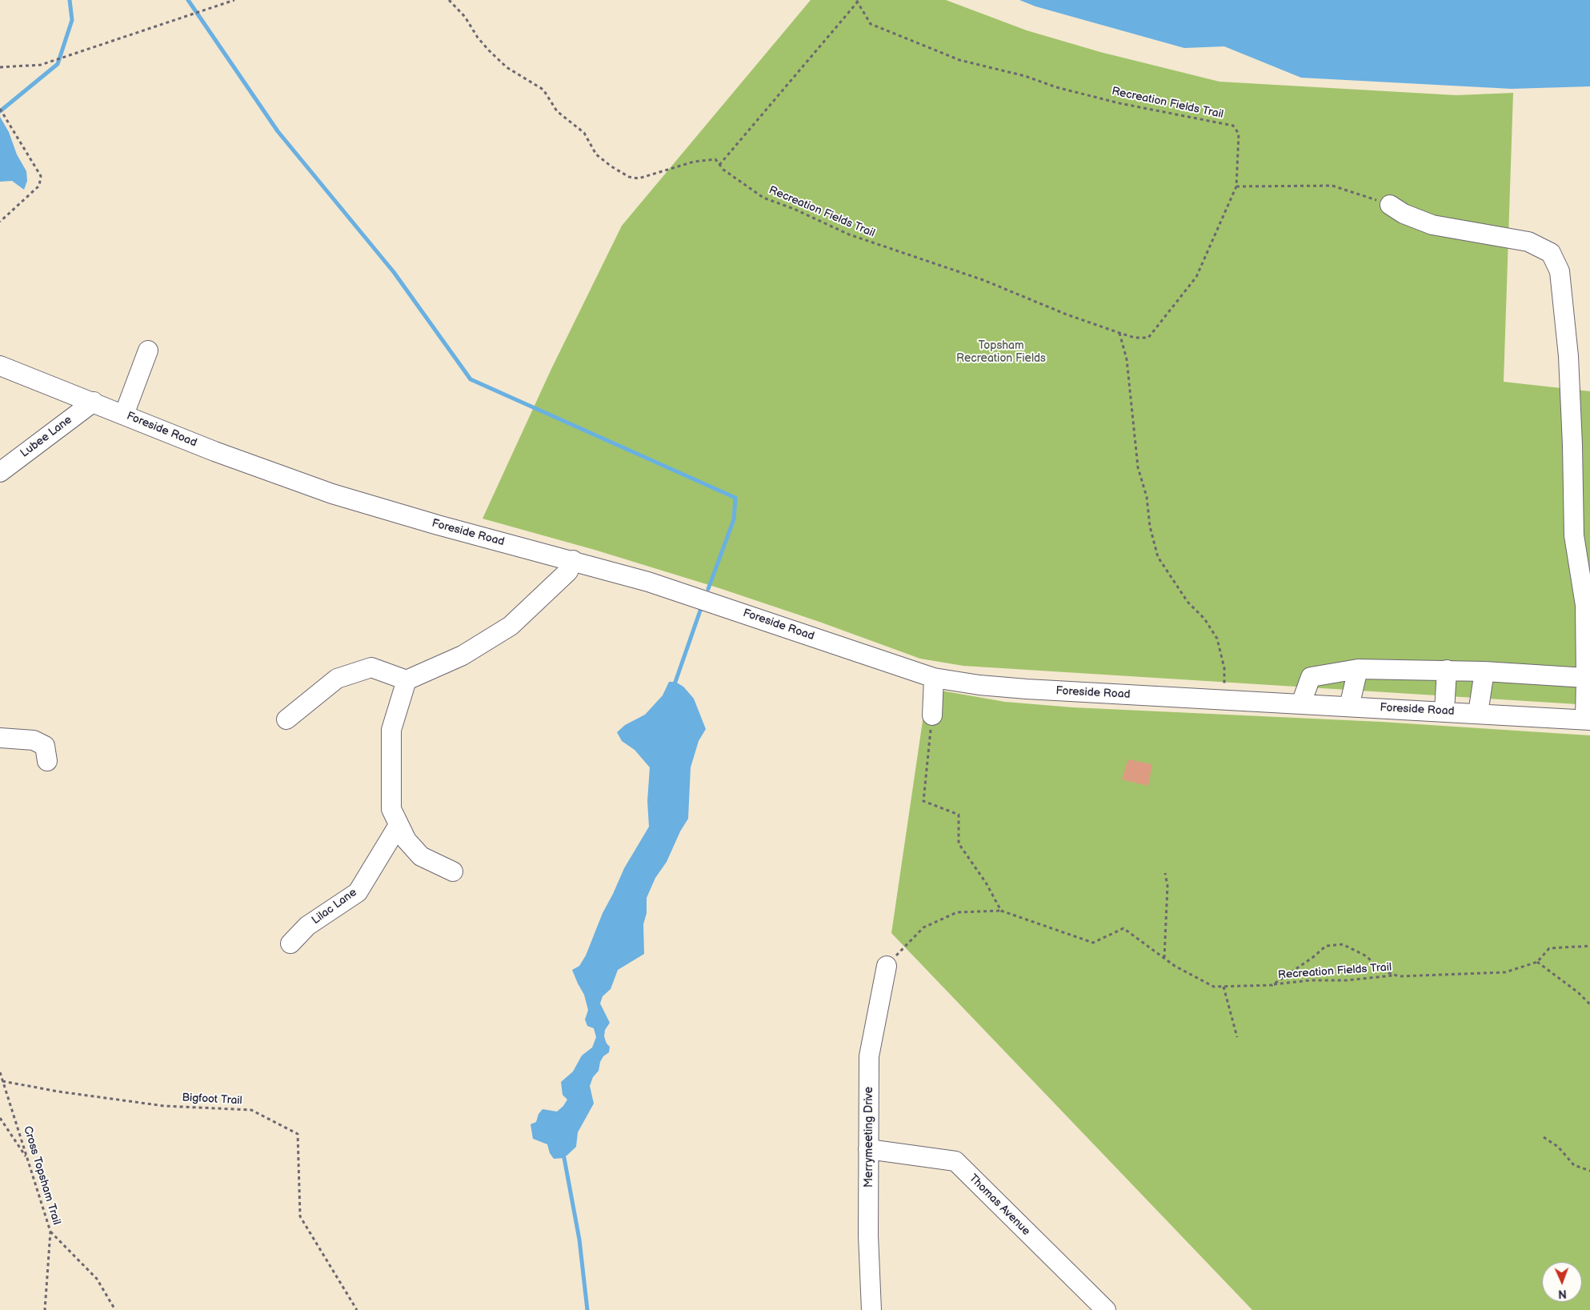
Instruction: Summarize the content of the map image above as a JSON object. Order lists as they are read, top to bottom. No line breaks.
{"streets":{"street":["Foreside Road","Lubee Lane","Lilac Lane","Merrymeeting Drive","Thomas Avenue"],"path":["Recreation Fields Trail","Bigfoot Trail","Cross Topsham Trail"]},"crossings":[["Recreation Fields Trail","Merrymeeting Drive"],["Foreside Road","Lubee Lane"],["Bigfoot Trail","Cross Topsham Trail"],["Merrymeeting Drive","Thomas Avenue"]],"parks":["Topsham Recreation Fields"],"north":"bottom"}
